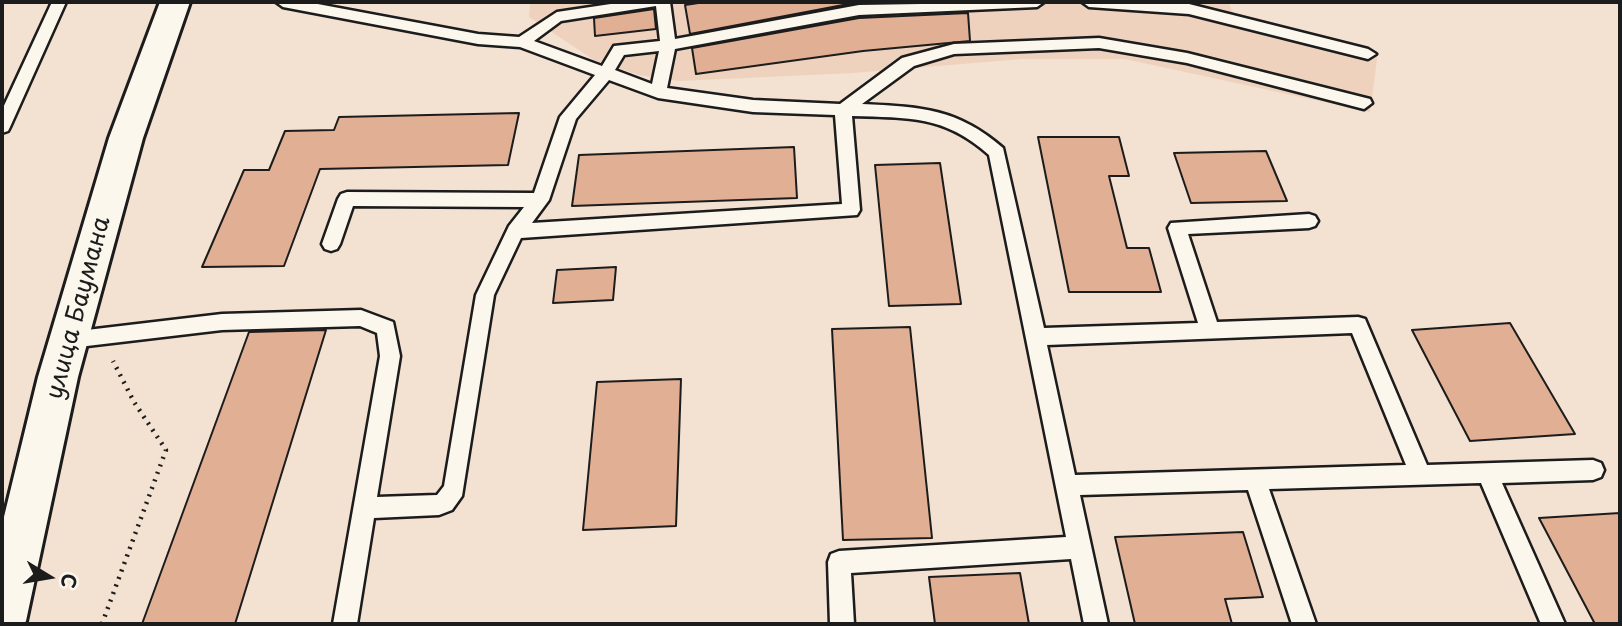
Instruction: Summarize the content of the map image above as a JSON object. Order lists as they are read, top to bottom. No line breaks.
{"streets":{"street":["улица Баумана"]},"north":"right"}
